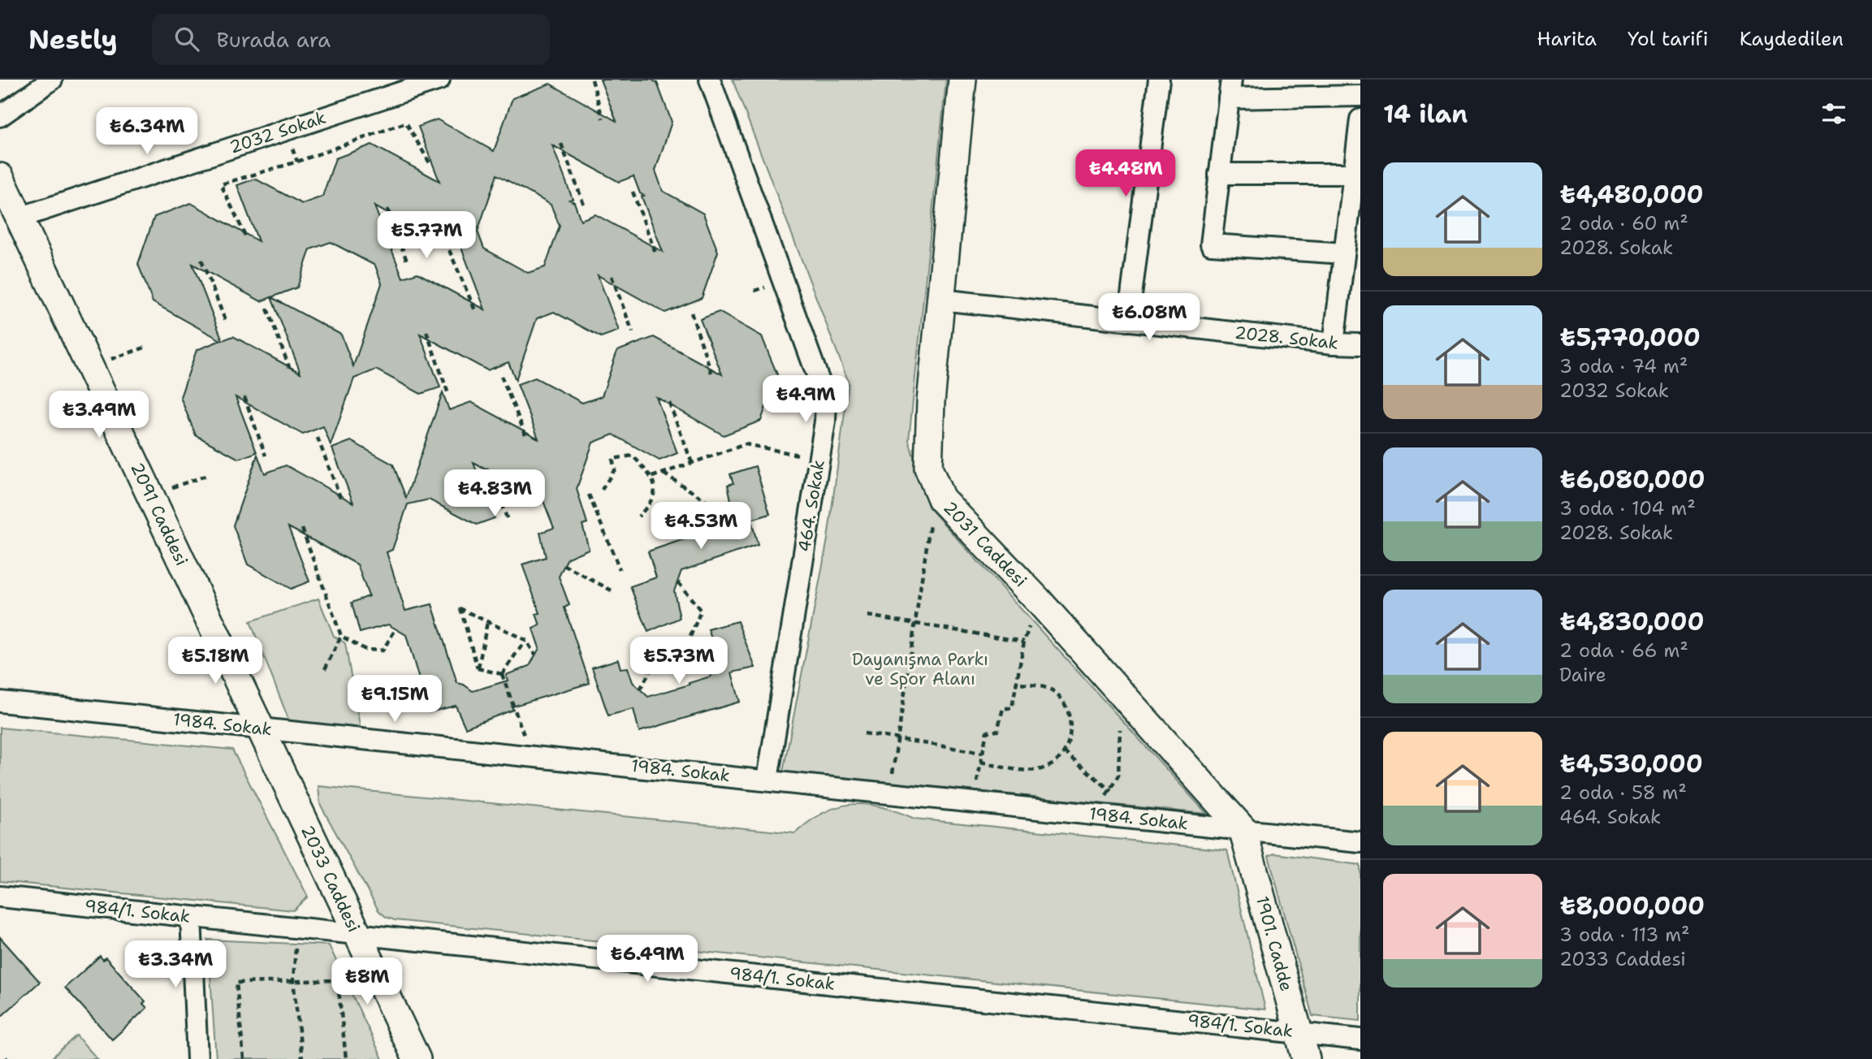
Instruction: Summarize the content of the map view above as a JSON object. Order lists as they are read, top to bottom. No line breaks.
{"streets":{"street":["2032 Sokak","2028. Sokak","464. Sokak","2091 Caddesi","2031 Caddesi","1984. Sokak","2033 Caddesi","984/1. Sokak","1901. Cadde"]},"crossings":[["2032 Sokak","2091 Caddesi"],["2028. Sokak","2031 Caddesi"],["464. Sokak","1984. Sokak"],["2091 Caddesi","1984. Sokak"],["2091 Caddesi","2033 Caddesi"],["2031 Caddesi","1984. Sokak"],["2031 Caddesi","1901. Cadde"],["1984. Sokak","2033 Caddesi"],["1984. Sokak","1901. Cadde"],["2033 Caddesi","984/1. Sokak"],["984/1. Sokak","1901. Cadde"]],"parks":["Dayanışma Parkı ve Spor Alanı"],"page":{"header":"Nestly","search":"Burada ara","nav":["Harita","Yol tarifi","Kaydedilen"],"heading":"14 ilan","price":["₺6.34M","₺4.48M","₺5.77M","₺6.08M","₺4.9M","₺3.49M","₺4.83M","₺4.53M","₺5.18M","₺5.73M","₺9.15M","₺6.49M","₺3.34M","₺8M"],"list":[{"name":"₺4,480,000","note":"2 oda · 60 m² · 2028. Sokak"},{"name":"₺5,770,000","note":"3 oda · 74 m² · 2032 Sokak"},{"name":"₺6,080,000","note":"3 oda · 104 m² · 2028. Sokak"},{"name":"₺4,830,000","note":"2 oda · 66 m² · Daire"},{"name":"₺4,530,000","note":"2 oda · 58 m² · 464. Sokak"},{"name":"₺8,000,000","note":"3 oda · 113 m² · 2033 Caddesi"}]}}
